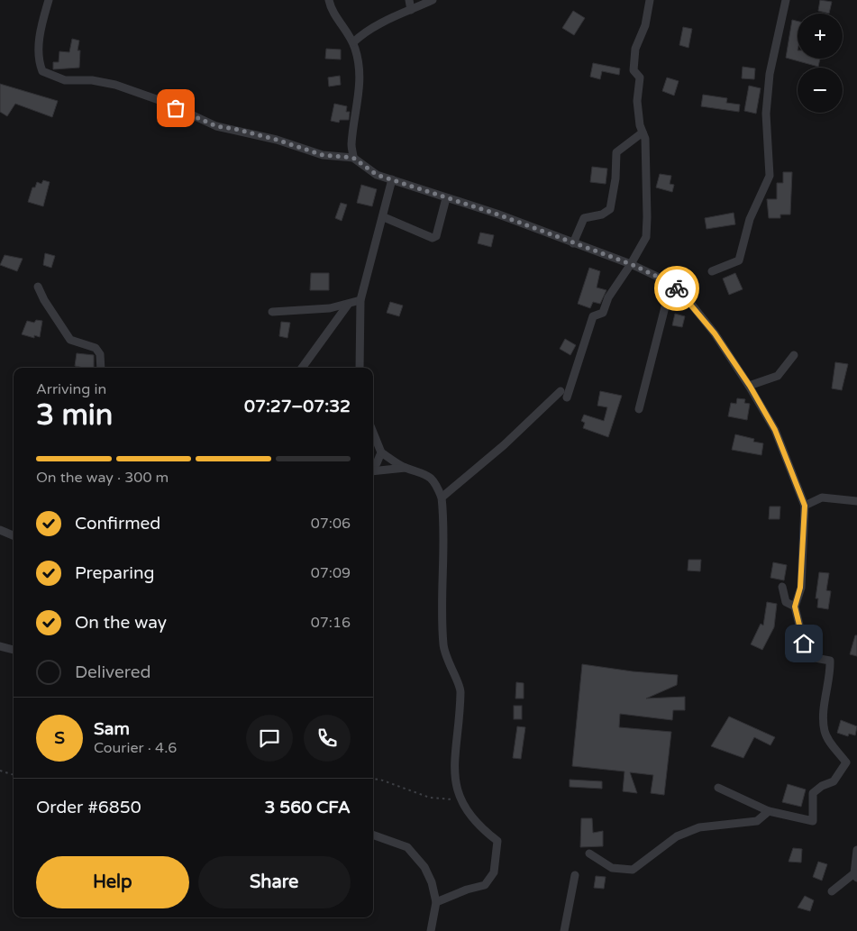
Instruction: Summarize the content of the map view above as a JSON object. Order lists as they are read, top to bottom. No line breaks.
{"page":{"map_buttons":["+","−"],"heading":["3 min","Arriving in","07:27–07:32"],"panel":["Sam","Courier · 4.6","Order #6850","3 560 CFA"],"bar":"On the way · 300 m","list":[["Confirmed","07:06"],["Preparing","07:09"],["On the way","07:16"],"Delivered"],"round":"S","buttons":["Help","Share"]}}
